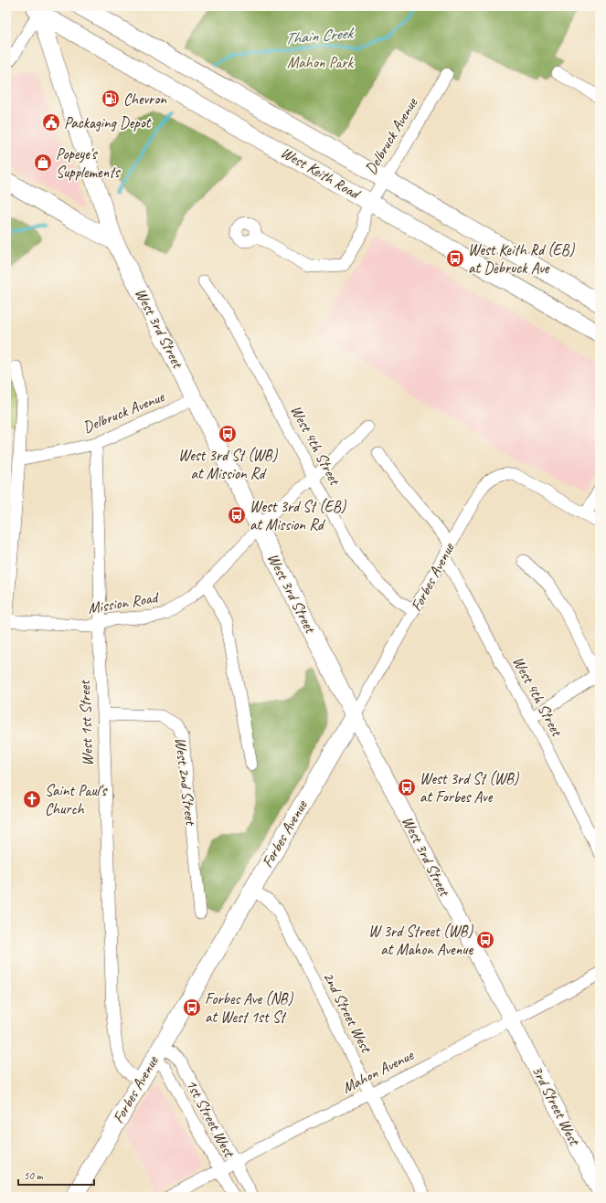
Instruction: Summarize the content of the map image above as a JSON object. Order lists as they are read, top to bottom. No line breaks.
{"streets":{"main road":["West Keith Road","West 3rd Street","Forbes Avenue"],"street":["Delbruck Avenue","West 4th Street","Mission Road","West 1st Street","West 2nd Street","2nd Street West","Mahon Avenue","3rd Street West","1st Street West"]},"crossings":[["Delbruck Avenue","West Keith Road"],["Delbruck Avenue","West 3rd Street"],["Delbruck Avenue","West 1st Street"],["West Keith Road","West 3rd Street"],["West 3rd Street","Forbes Avenue"],["West 3rd Street","Mission Road"],["West 3rd Street","Mahon Avenue"],["West 3rd Street","3rd Street West"],["West 4th Street","Forbes Avenue"],["West 4th Street","Mission Road"],["Forbes Avenue","West 1st Street"],["Forbes Avenue","2nd Street West"],["Forbes Avenue","1st Street West"],["Mission Road","West 1st Street"],["West 1st Street","West 2nd Street"],["2nd Street West","Mahon Avenue"],["Mahon Avenue","3rd Street West"],["Mahon Avenue","1st Street West"]],"water":["Thain Creek"],"parks":["Mahon Park"],"places":{"fuel station":["Chevron"],"public building":["Packaging Depot"],"shop":["Popeye's Supplements"],"bus stop":["West Keith Rd (EB) at Debruck Ave","West 3rd St (WB) at Mission Rd","West 3rd St (EB) at Mission Rd","West 3rd St (WB) at Forbes Ave","W 3rd Street (WB) at Mahon Avenue","Forbes Ave (NB) at West 1st St"],"church":["Saint Paul's Church"]},"scale_bar":"50 m"}
